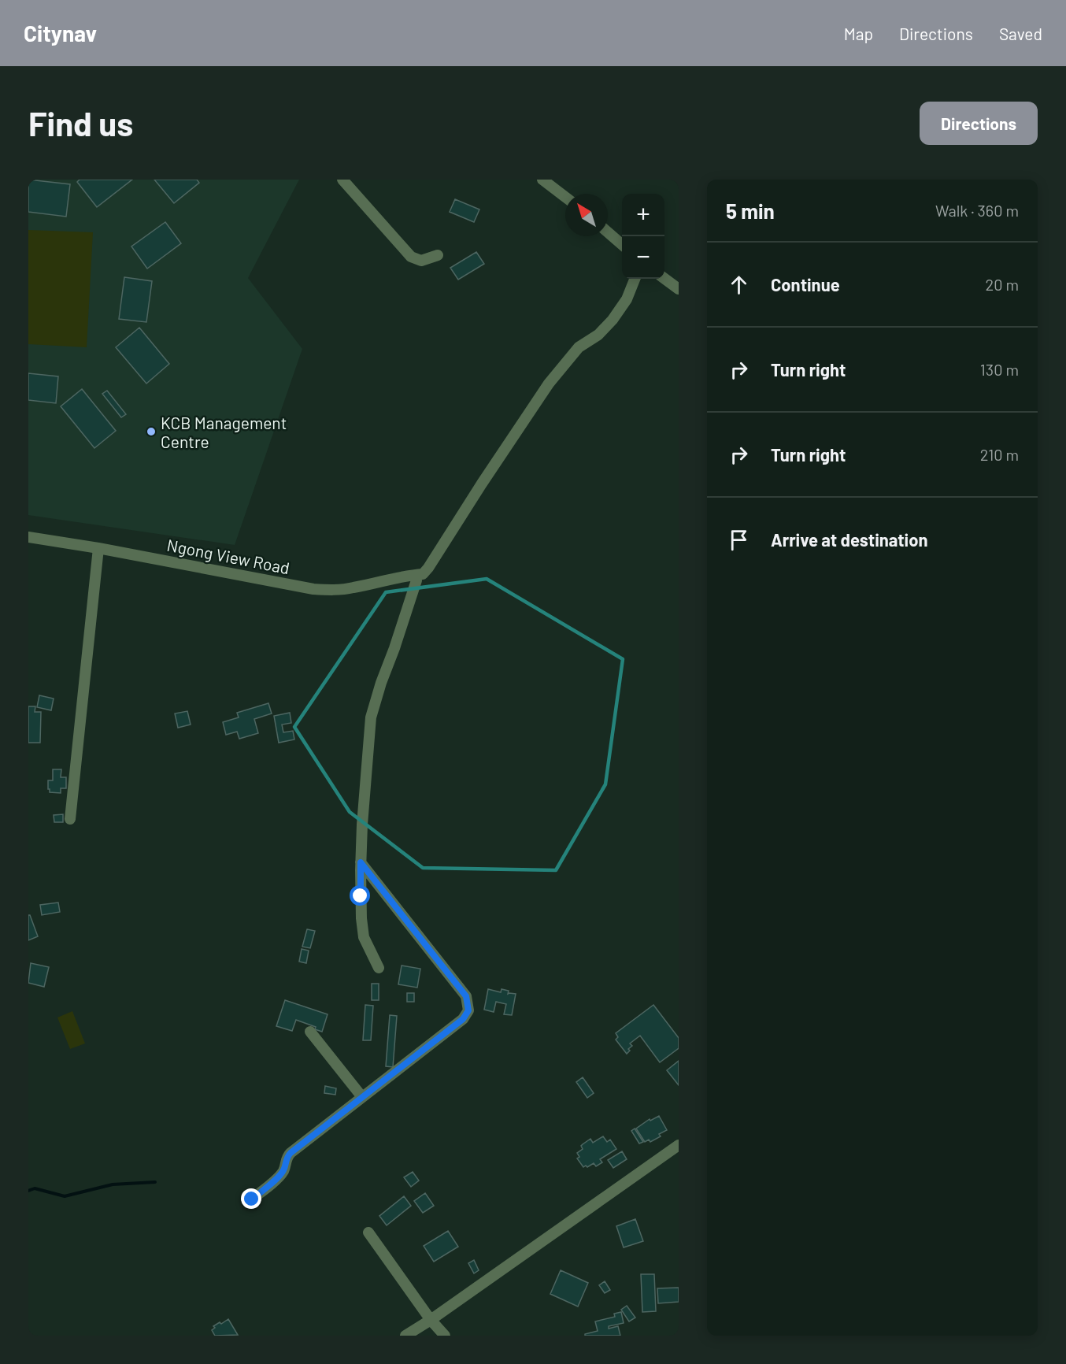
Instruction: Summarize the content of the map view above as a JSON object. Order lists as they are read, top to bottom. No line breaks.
{"streets":{"street":["Ngong View Road"]},"places":["KCB Management Centre"],"north":"top left","page":{"header":"Citynav","nav":["Map","Directions","Saved"],"buttons":"Directions","title":"Find us","heading":["5 min","Walk · 360 m"],"map_buttons":["+","−"],"list":[["Continue","20 m"],["Turn right","130 m"],["Turn right","210 m"],"Arrive at destination"]}}
